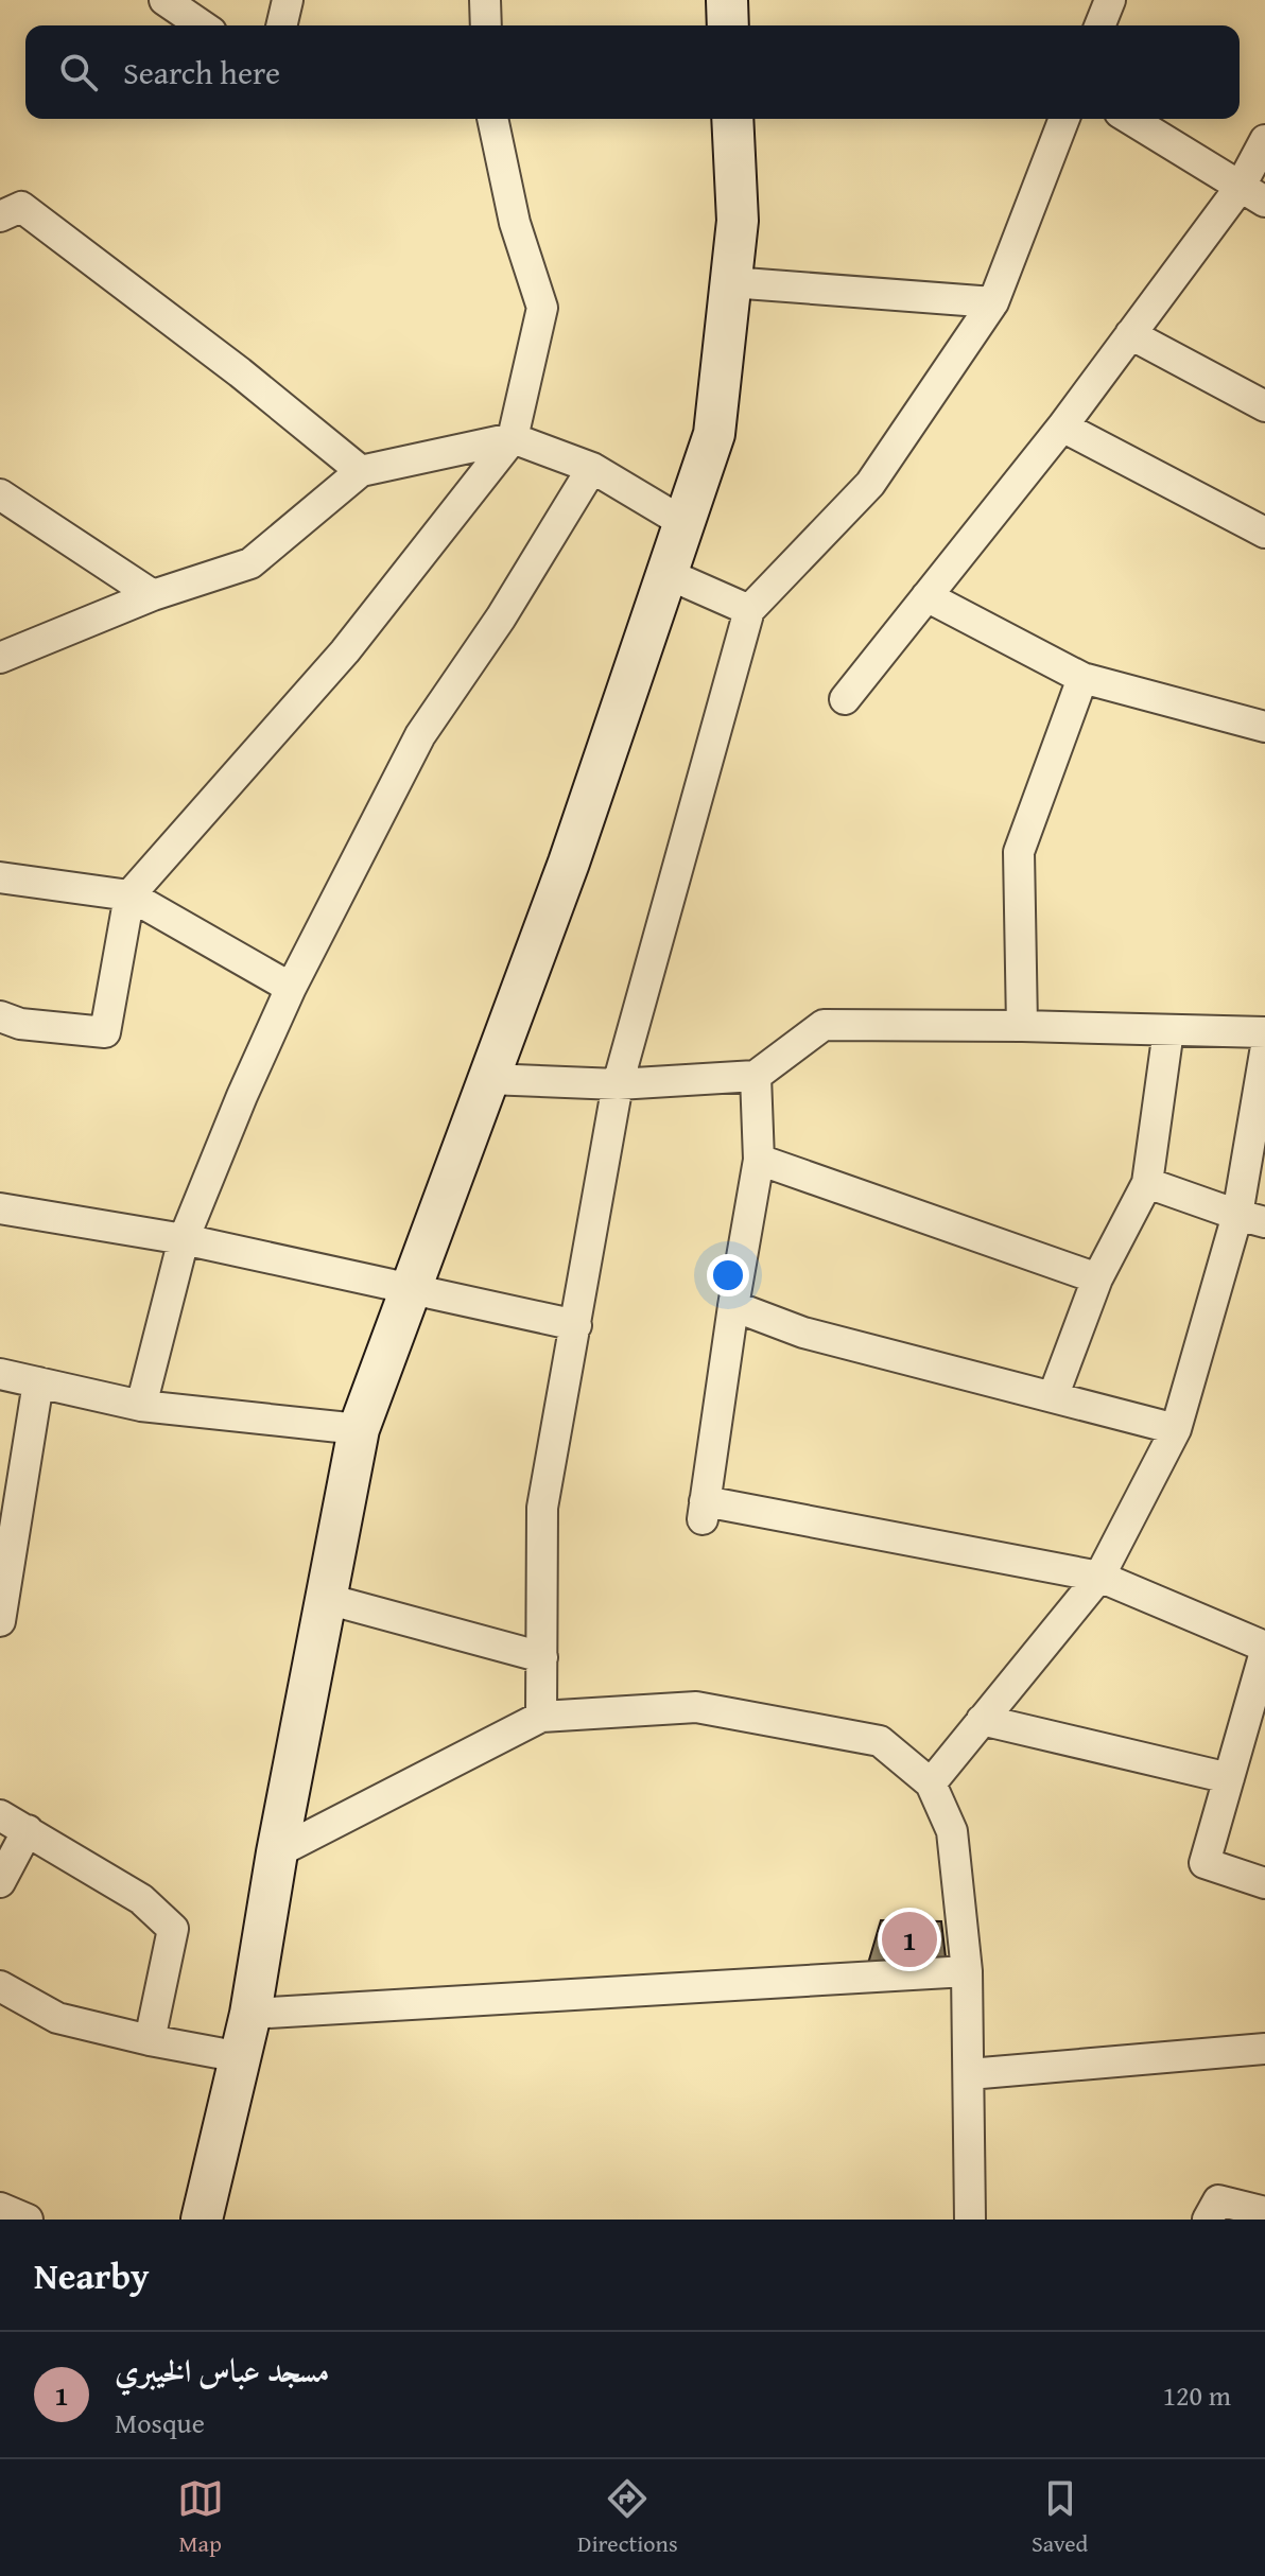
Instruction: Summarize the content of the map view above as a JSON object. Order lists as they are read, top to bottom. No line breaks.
{"page":{"search":"Search here","pins":"1","heading":"Nearby","list":[{"mark":"1","name":"مسجد عباس الخيبري","note":"Mosque","value":"120 m"}],"nav":["Map","Directions","Saved"]}}
